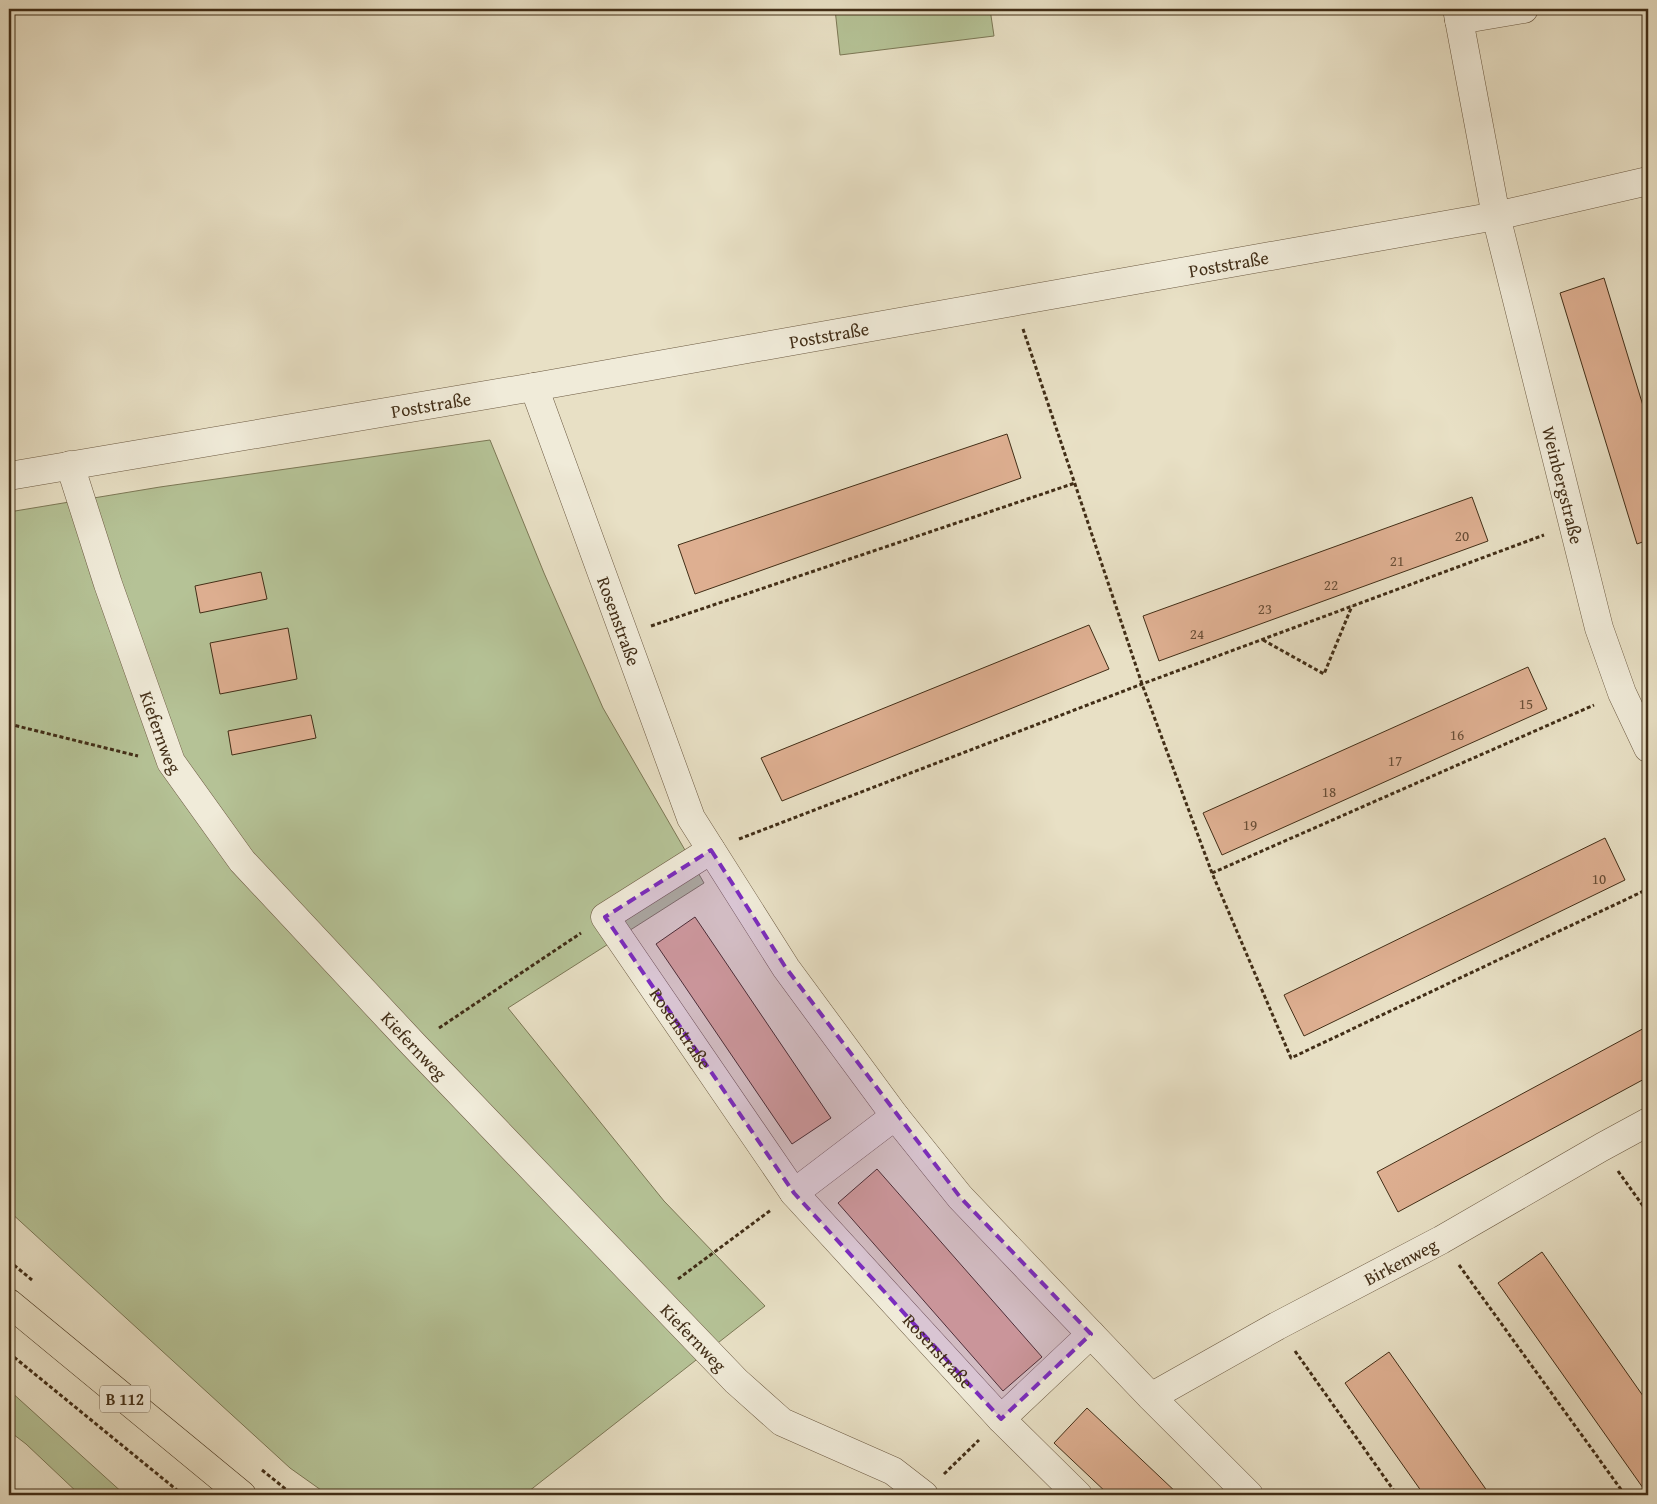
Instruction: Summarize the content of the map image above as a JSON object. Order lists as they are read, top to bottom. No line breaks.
{"streets":{"main road":["B 112"],"street":["Poststraße","Weinbergstraße","Rosenstraße","Kiefernweg","Birkenweg"]},"crossings":[["Poststraße","Weinbergstraße"],["Poststraße","Rosenstraße"],["Poststraße","Kiefernweg"],["Rosenstraße","Birkenweg"]],"house_numbers":["20","21","22","23","24","15","16","17","18","19","10"]}
